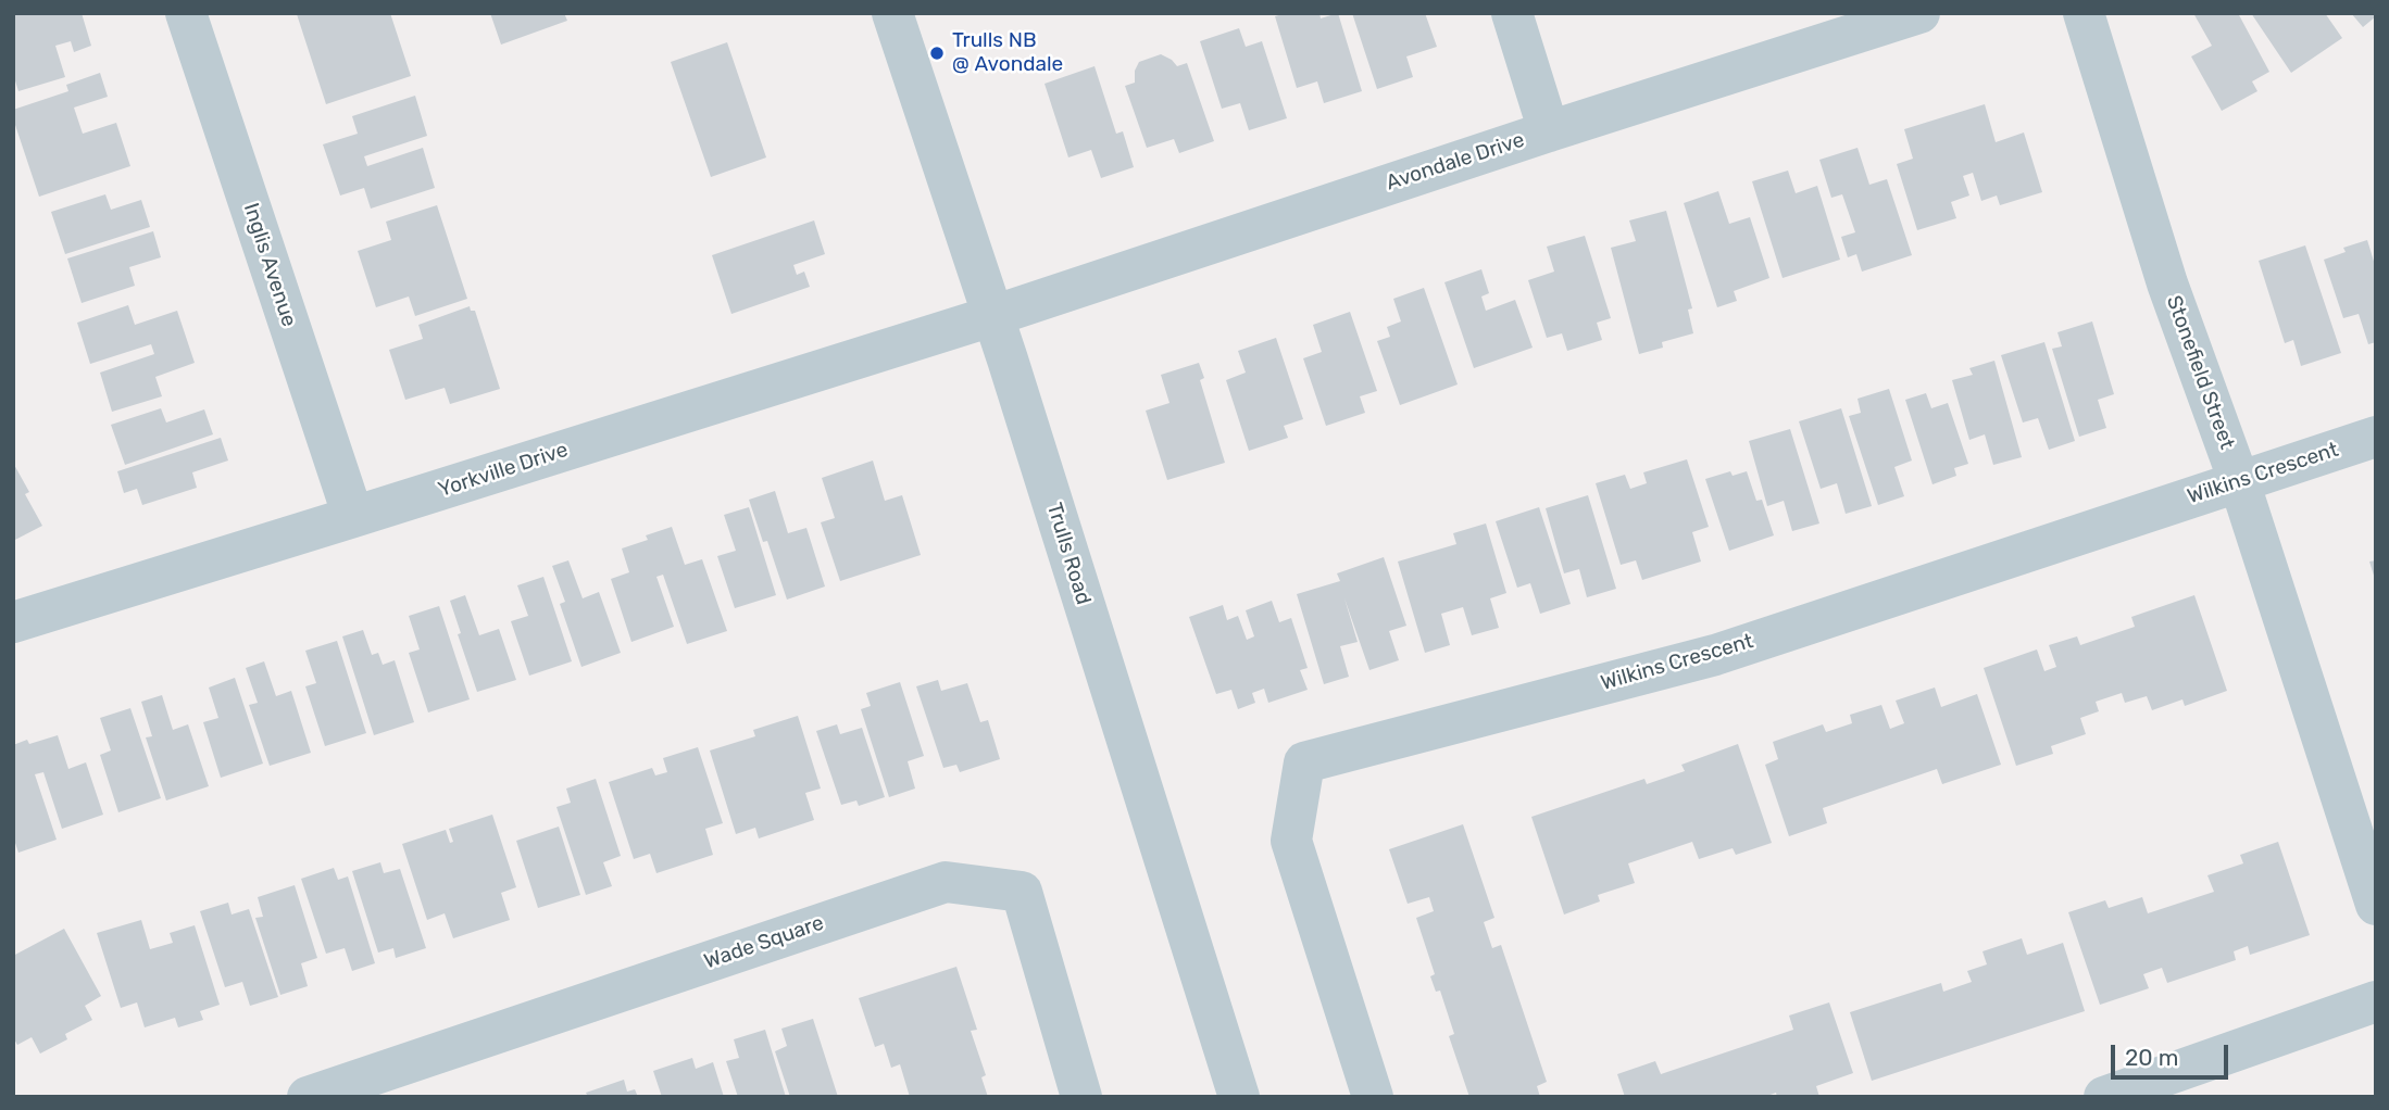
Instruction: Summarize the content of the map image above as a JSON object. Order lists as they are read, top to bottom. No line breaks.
{"streets":{"street":["Avondale Drive","Inglis Avenue","Stonefield Street","Yorkville Drive","Wilkins Crescent","Trulls Road","Wade Square"]},"crossings":[["Avondale Drive","Yorkville Drive"],["Avondale Drive","Trulls Road"],["Inglis Avenue","Yorkville Drive"],["Stonefield Street","Wilkins Crescent"],["Yorkville Drive","Trulls Road"]],"places":["Trulls NB @ Avondale"],"scale_bar":"20 m"}
